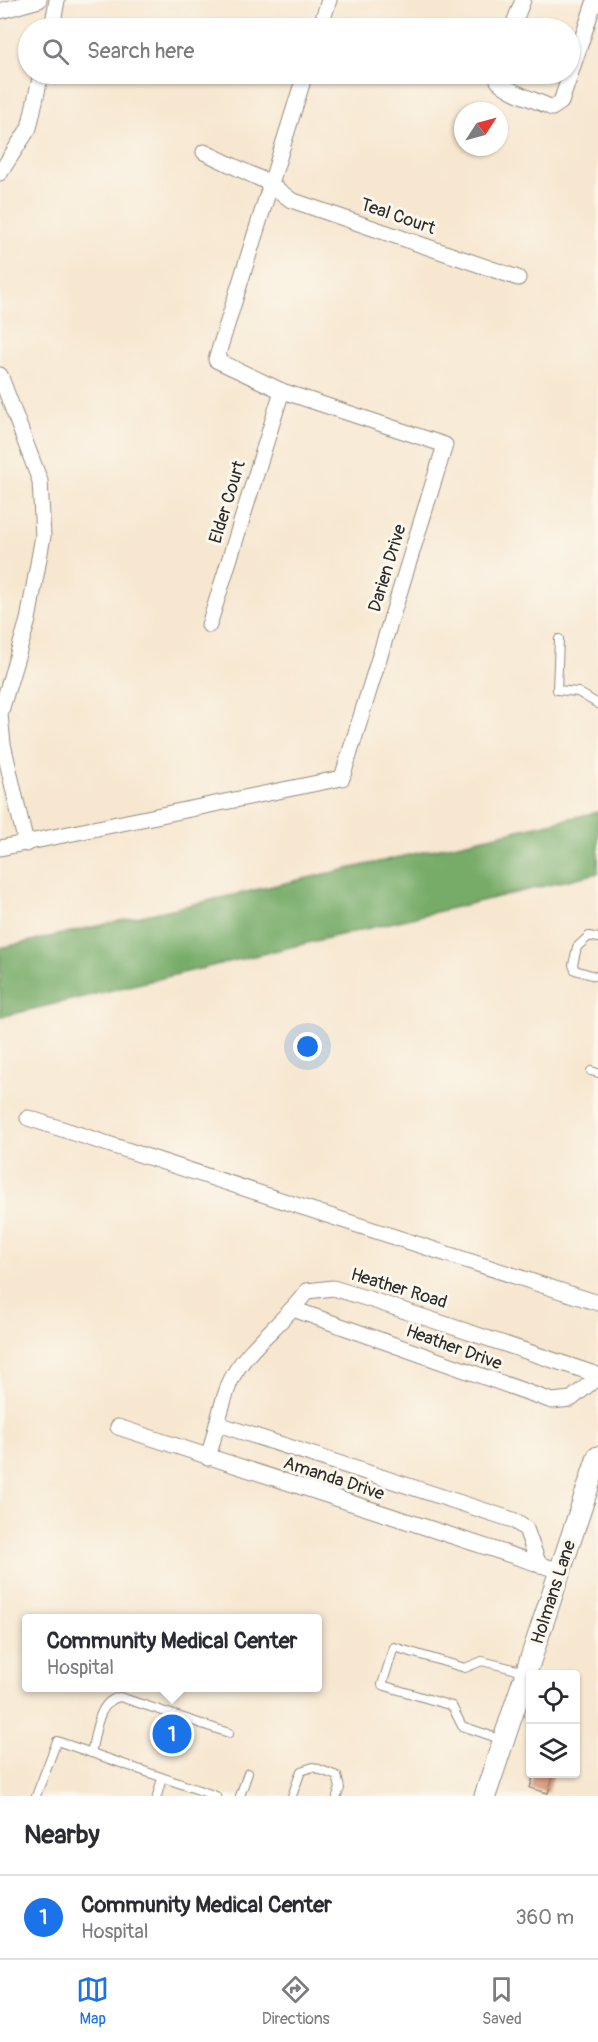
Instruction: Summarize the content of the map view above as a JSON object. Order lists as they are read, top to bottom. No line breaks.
{"streets":{"main road":["Holmans Lane"],"street":["Teal Court","Elder Court","Darien Drive","Heather Road","Heather Drive","Amanda Drive"]},"crossings":[["Teal Court","Darien Drive"],["Elder Court","Darien Drive"],["Heather Road","Heather Drive"],["Heather Road","Amanda Drive"],["Amanda Drive","Holmans Lane"]],"north":"top right","page":{"search":"Search here","popup":["Community Medical Center","Hospital"],"pins":"1","heading":"Nearby","list":[{"mark":"1","name":"Community Medical Center","note":"Hospital","value":"360 m"}],"nav":["Map","Directions","Saved"]}}
